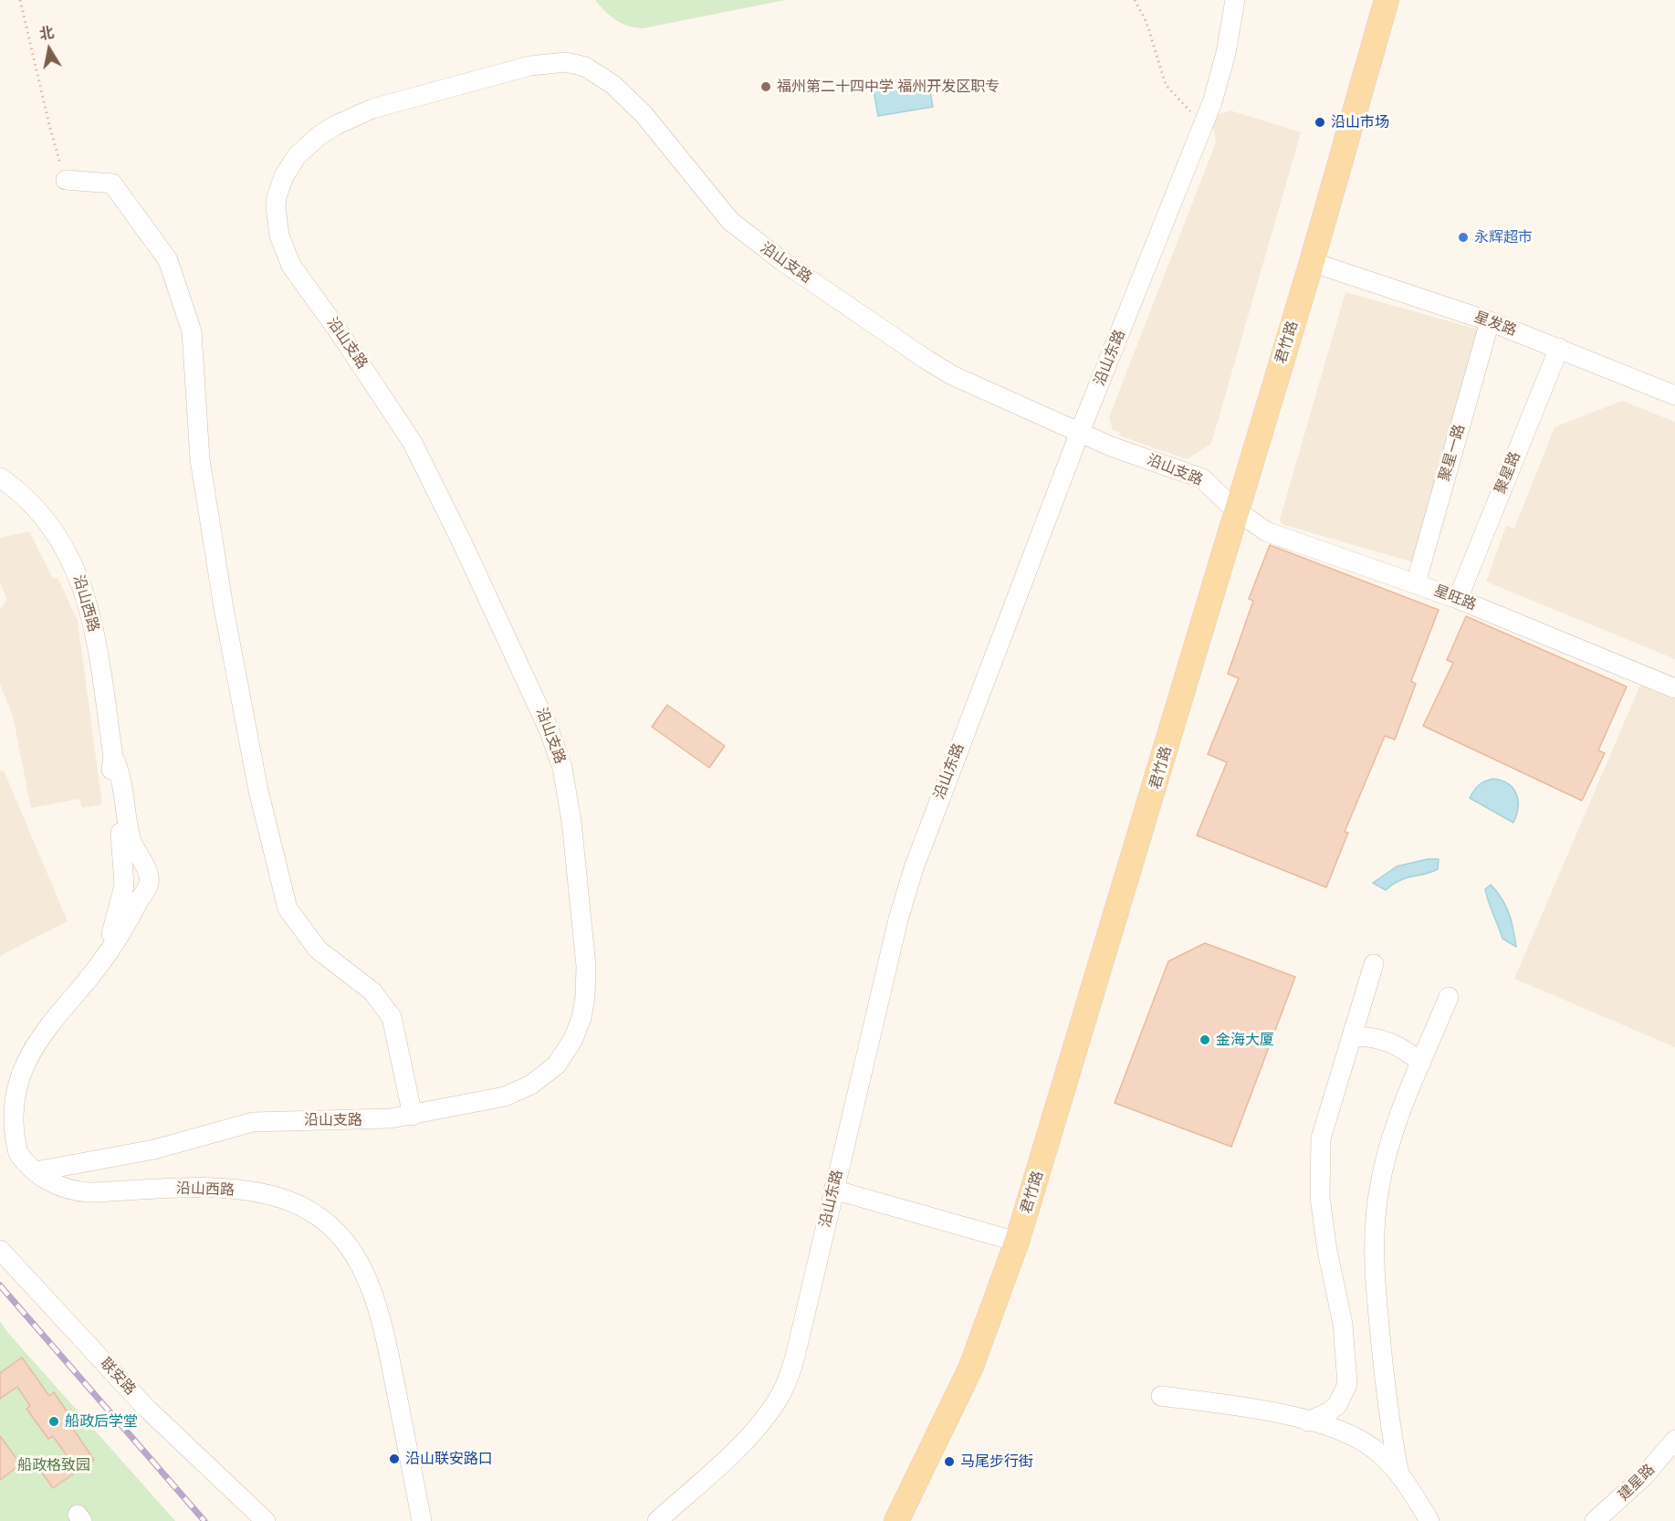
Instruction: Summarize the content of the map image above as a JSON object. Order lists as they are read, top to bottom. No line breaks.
{"streets":{"main road":["君竹路"],"street":["沿山支路","星发路","沿山东路","聚星一路","聚星路","星旺路","沿山西路","联安路","建星路"]},"crossings":[["沿山支路","君竹路"],["沿山支路","沿山东路"],["沿山支路","星旺路"],["沿山支路","沿山西路"],["星发路","君竹路"],["星发路","聚星一路"],["星发路","聚星路"],["君竹路","星旺路"],["聚星一路","星旺路"],["聚星路","星旺路"]],"parks":["船政格致园"],"places":["福州第二十四中学 福州开发区职专","沿山市场","永辉超市","金海大厦","船政后学堂","沿山联安路口","马尾步行街"],"north":"top"}
